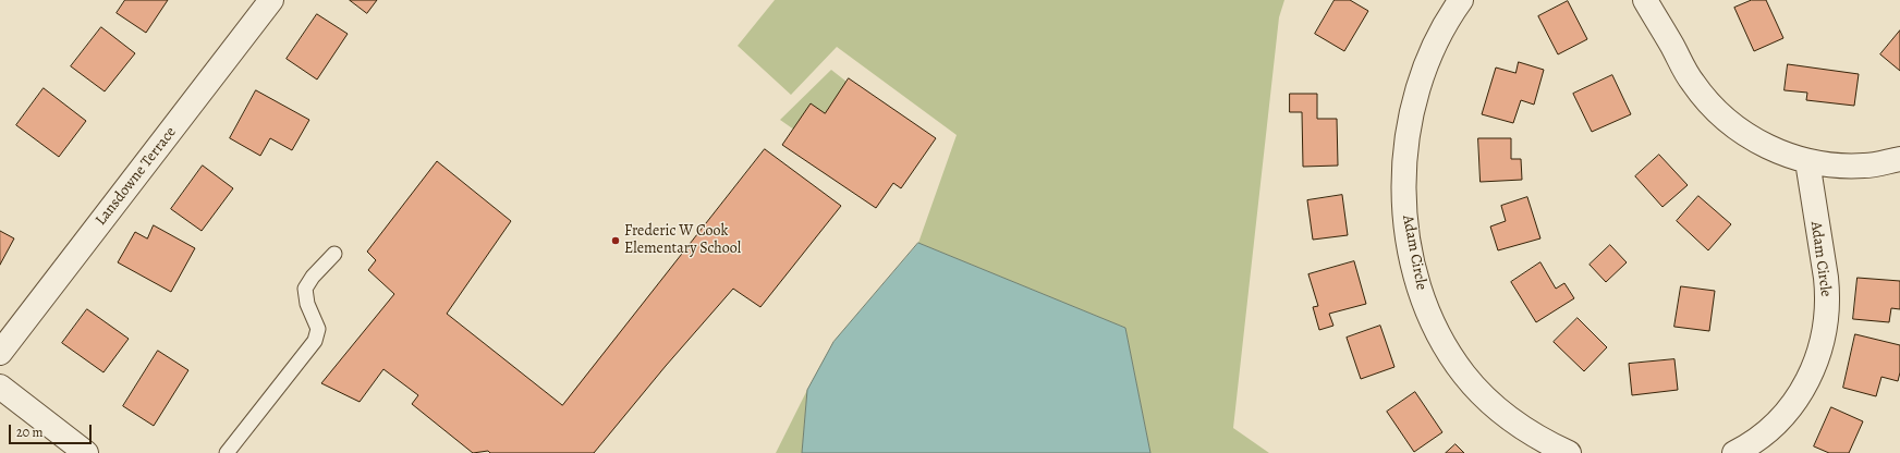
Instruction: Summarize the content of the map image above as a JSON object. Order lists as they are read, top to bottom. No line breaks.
{"streets":{"street":["Lansdowne Terrace","Adam Circle"]},"places":["Frederic W Cook Elementary School"],"scale_bar":"20 m"}
